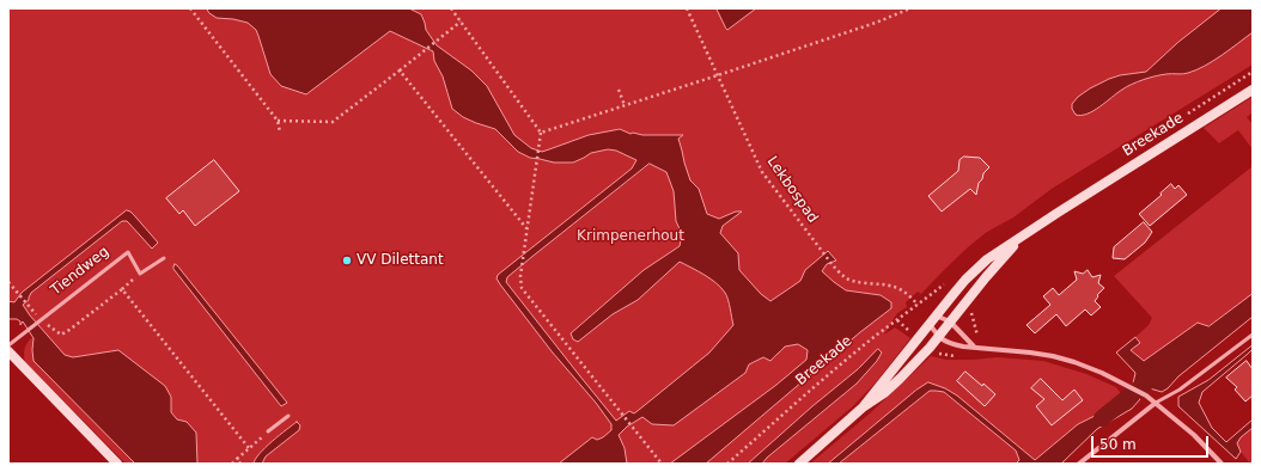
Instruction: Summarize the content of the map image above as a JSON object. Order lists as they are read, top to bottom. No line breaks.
{"streets":{"main road":["Breekade"],"lane":["Tiendweg"],"path":["Lekbospad"]},"crossings":[["Breekade","Lekbospad"]],"parks":["Krimpenerhout"],"places":["VV Dilettant"],"scale_bar":"50 m"}
